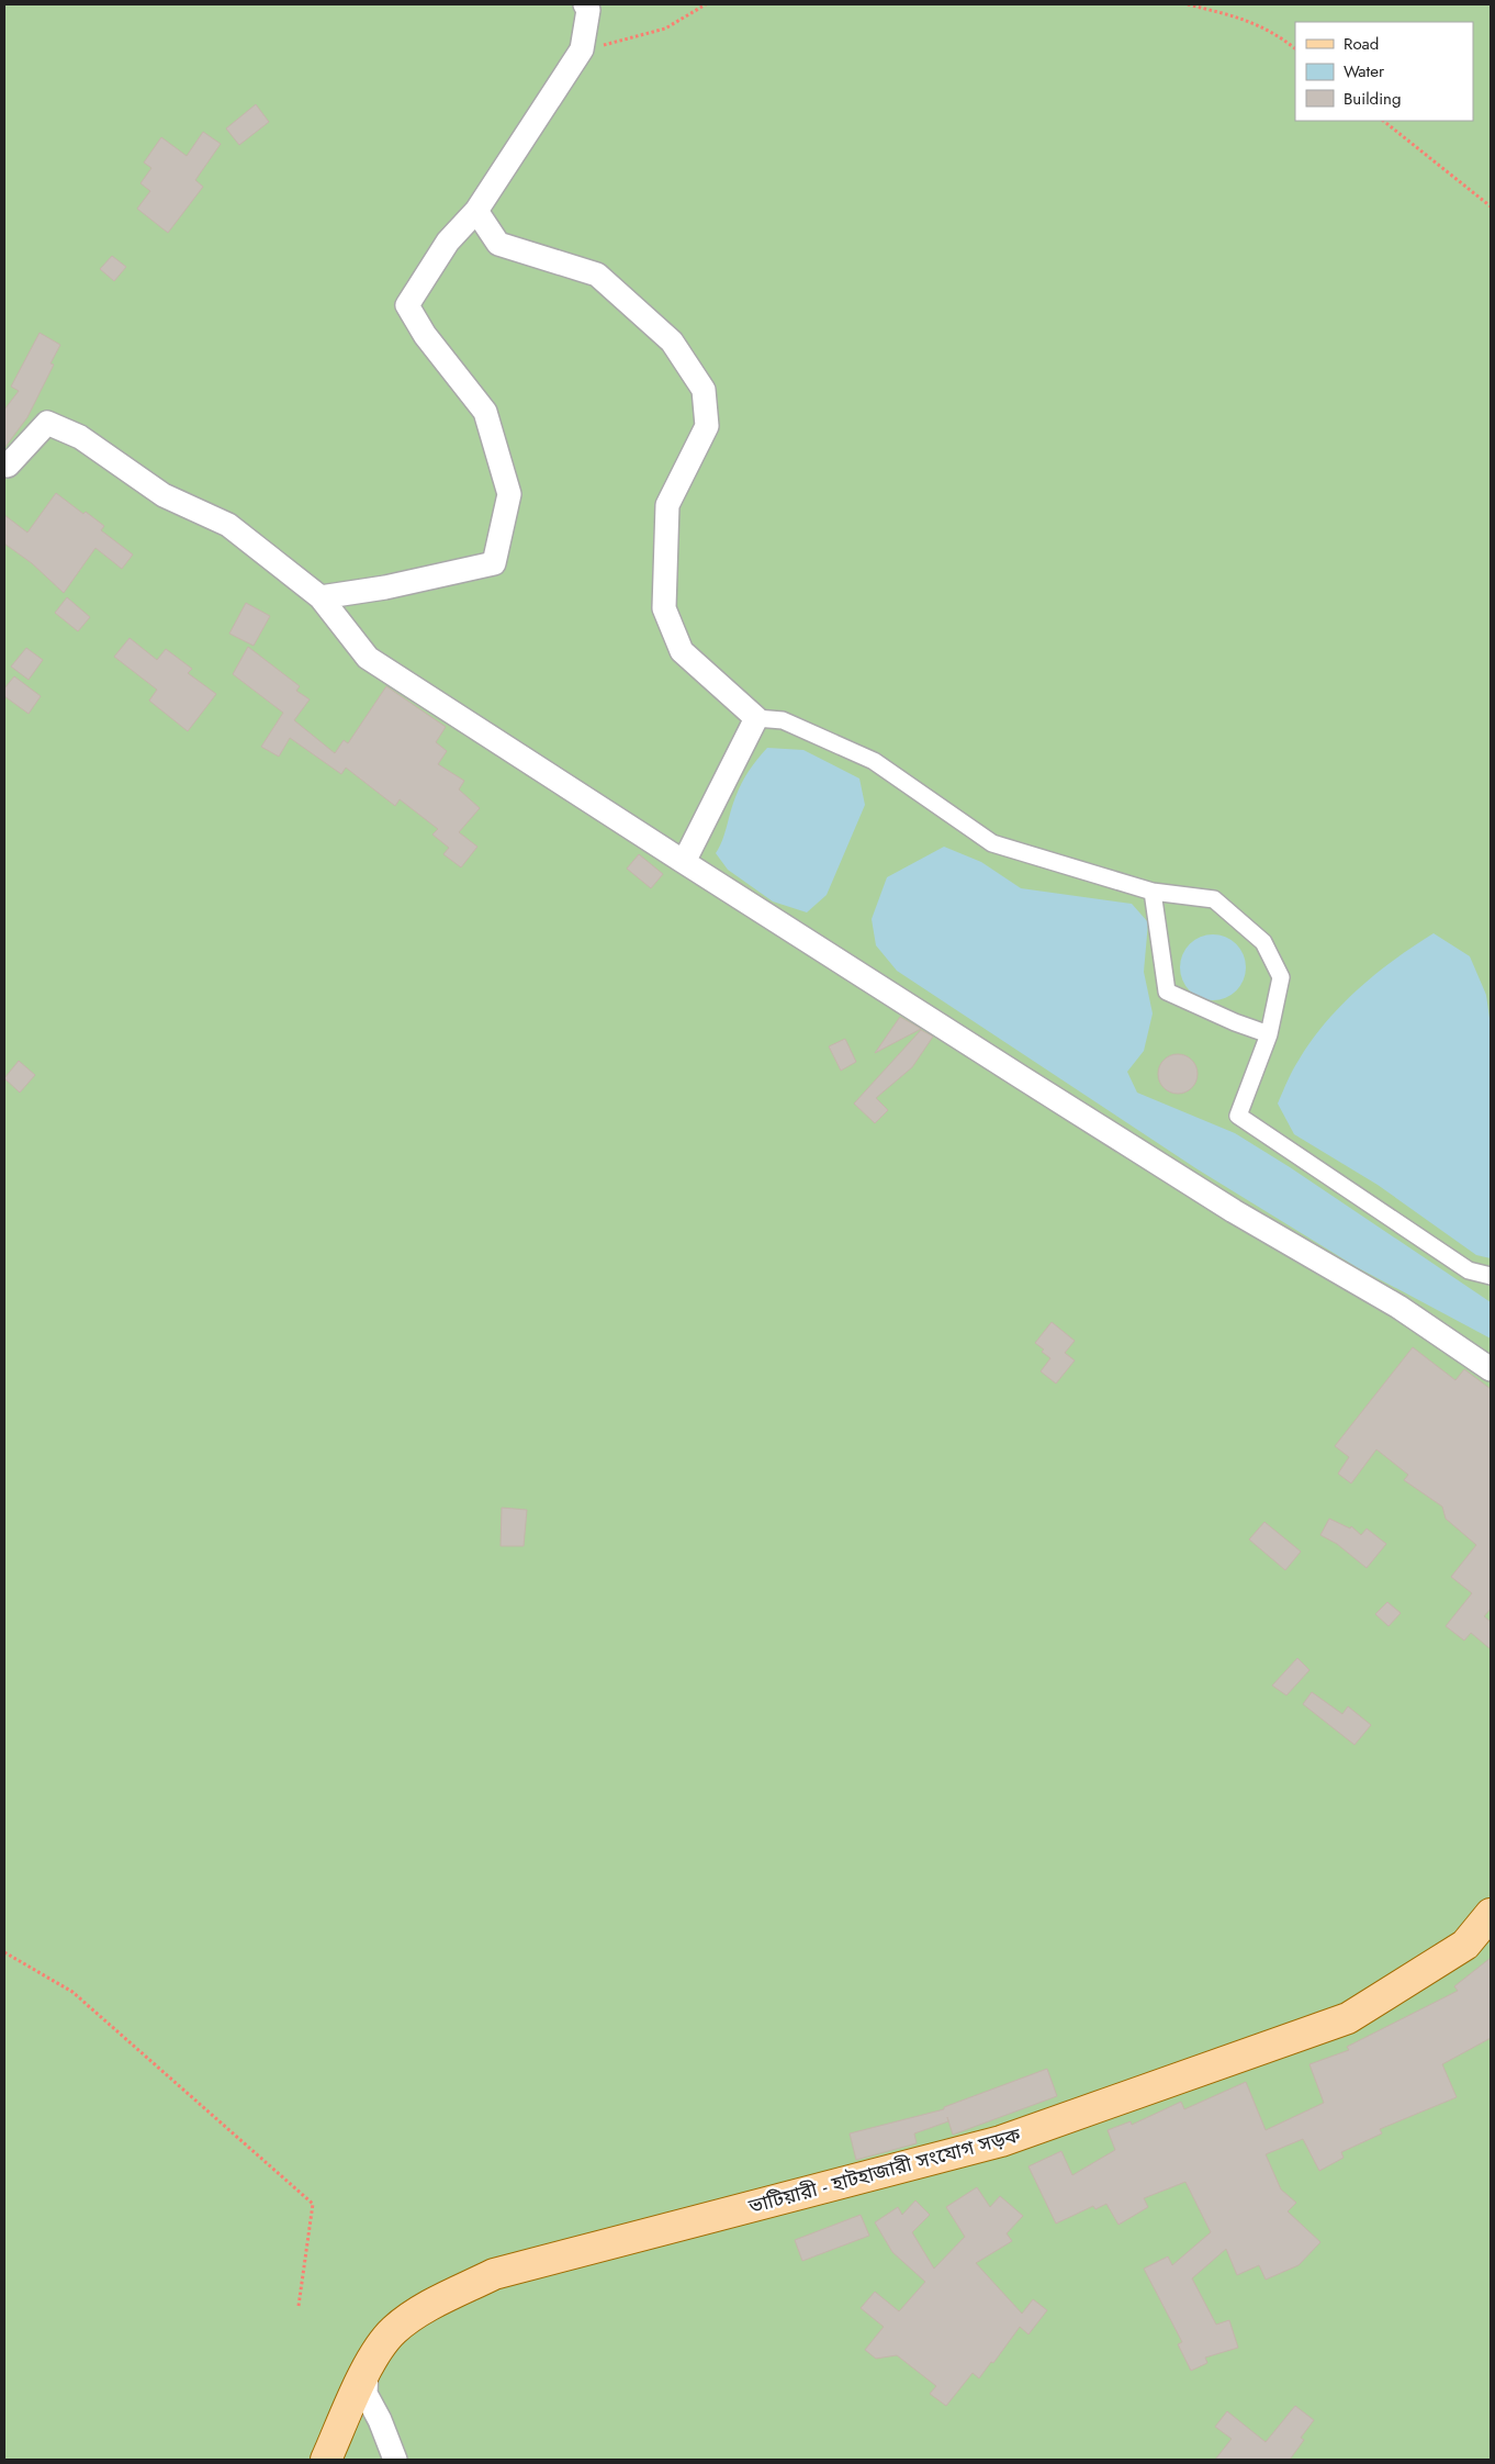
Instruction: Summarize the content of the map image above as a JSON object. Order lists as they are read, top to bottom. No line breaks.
{"streets":{"main road":["ভাটিয়ারী - হাটহাজারী সংযোগ সড়ক"]},"legend":["Road","Water","Building"]}
